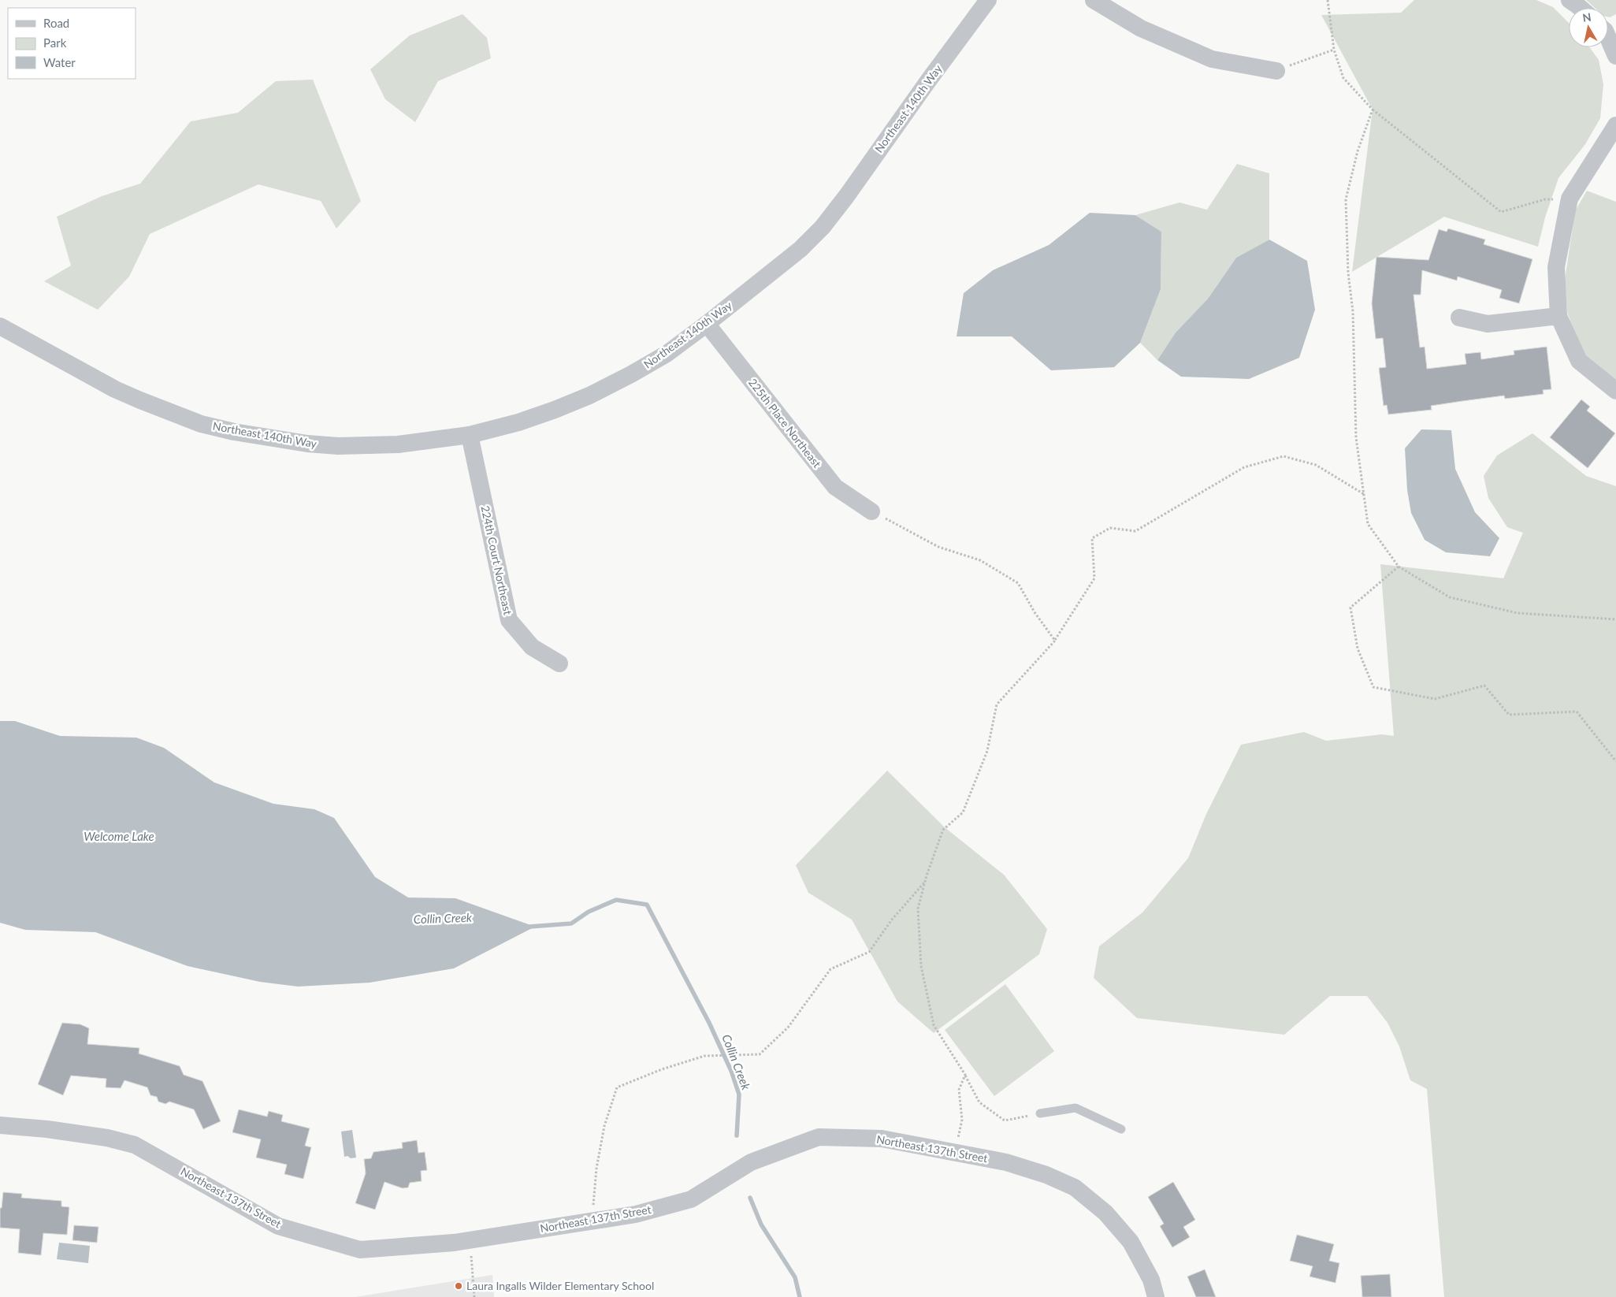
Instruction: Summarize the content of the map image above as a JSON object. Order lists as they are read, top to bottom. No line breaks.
{"streets":{"street":["Northeast 140th Way","225th Place Northeast","224th Court Northeast","Northeast 137th Street"]},"crossings":[["Northeast 140th Way","225th Place Northeast"],["Northeast 140th Way","224th Court Northeast"]],"water":["Welcome Lake","Collin Creek"],"places":["Laura Ingalls Wilder Elementary School"],"legend":["Road","Park","Water"],"north":"top"}
